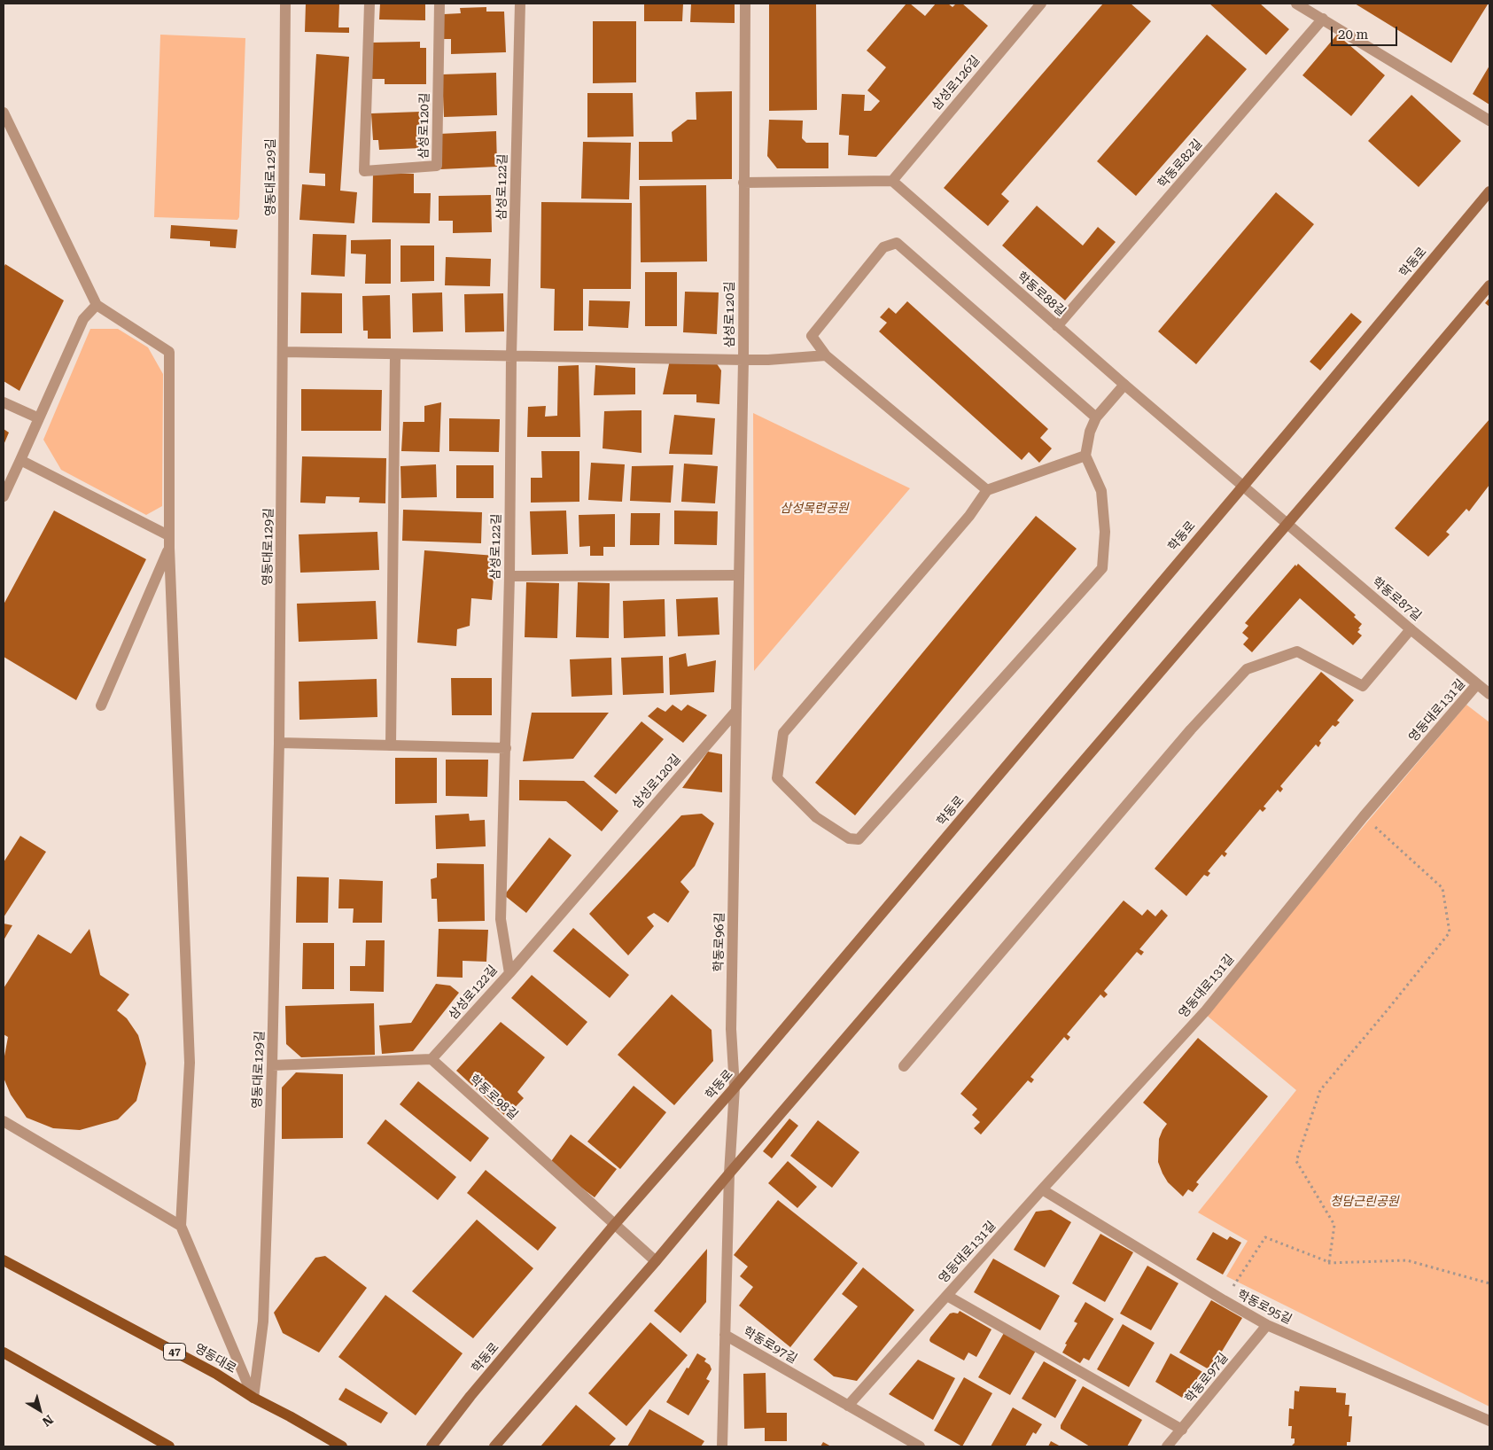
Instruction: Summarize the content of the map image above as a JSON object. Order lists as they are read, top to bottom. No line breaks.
{"streets":{"main road":["학동로","47","영동대로"],"street":["삼성로126길","삼성로120길","학동로82길","영동대로129길","삼성로122길","학동로88길","학동로87길","영동대로131길","학동로96길","학동로98길","학동로95길","학동로97길"]},"crossings":[["삼성로126길","학동로88길"],["삼성로120길","삼성로122길"],["삼성로120길","학동로96길"],["학동로82길","학동로88길"],["영동대로129길","영동대로"],["삼성로122길","학동로98길"],["학동로","학동로88길"],["학동로","학동로96길"],["학동로","학동로98길"],["학동로88길","학동로87길"],["학동로87길","영동대로131길"],["영동대로131길","학동로95길"],["영동대로131길","학동로97길"],["학동로96길","학동로97길"],["학동로95길","학동로97길"]],"parks":["삼성목련공원","청담근린공원"],"scale_bar":"20 m","north":"bottom right"}
